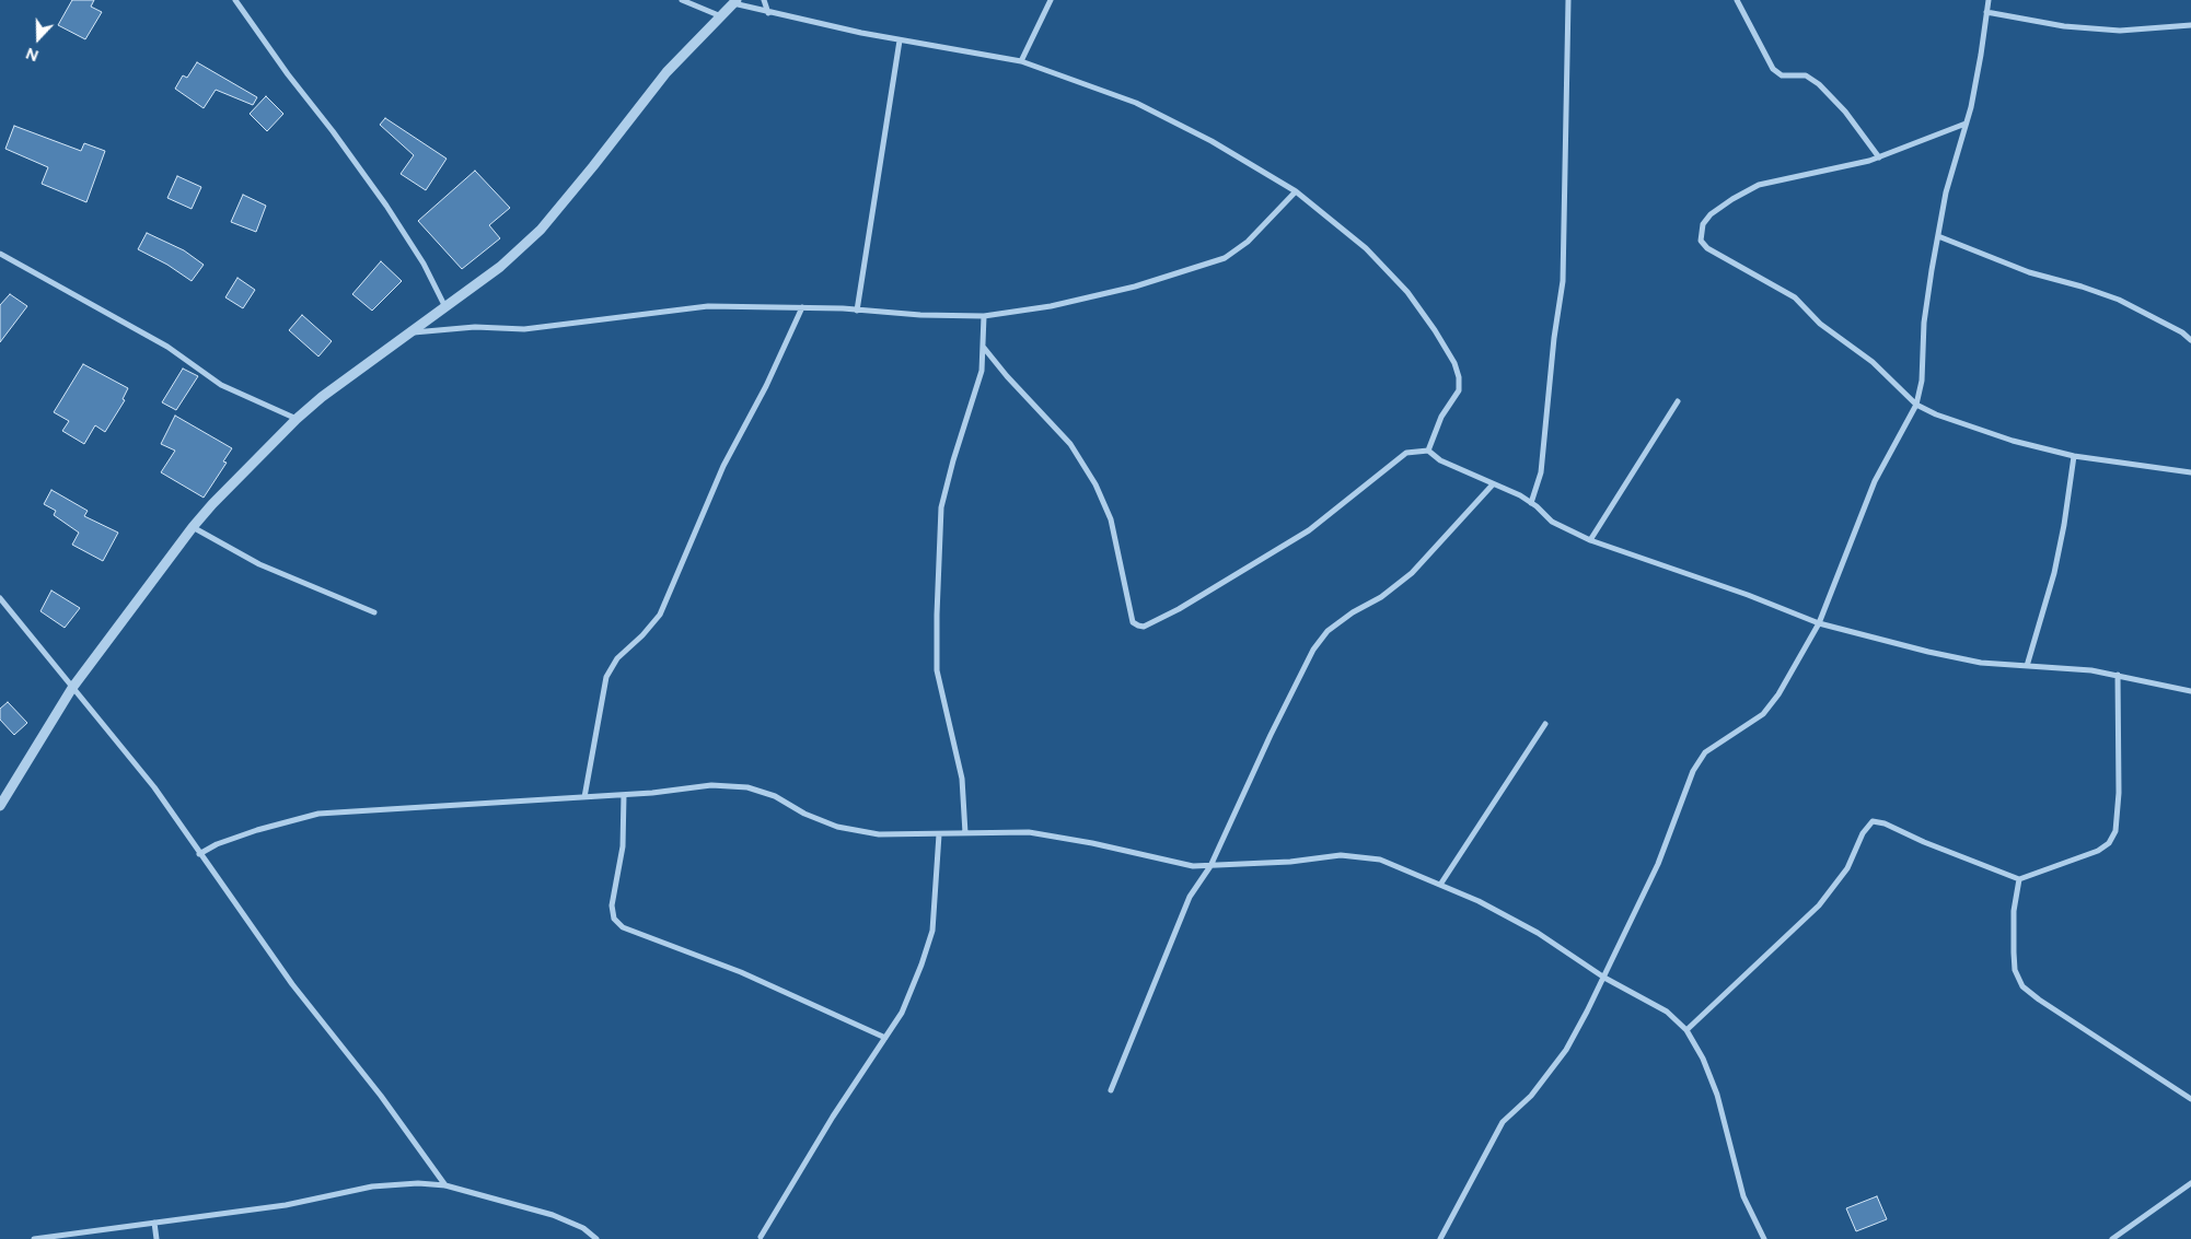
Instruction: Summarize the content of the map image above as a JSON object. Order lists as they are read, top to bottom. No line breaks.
{"north":"bottom"}
